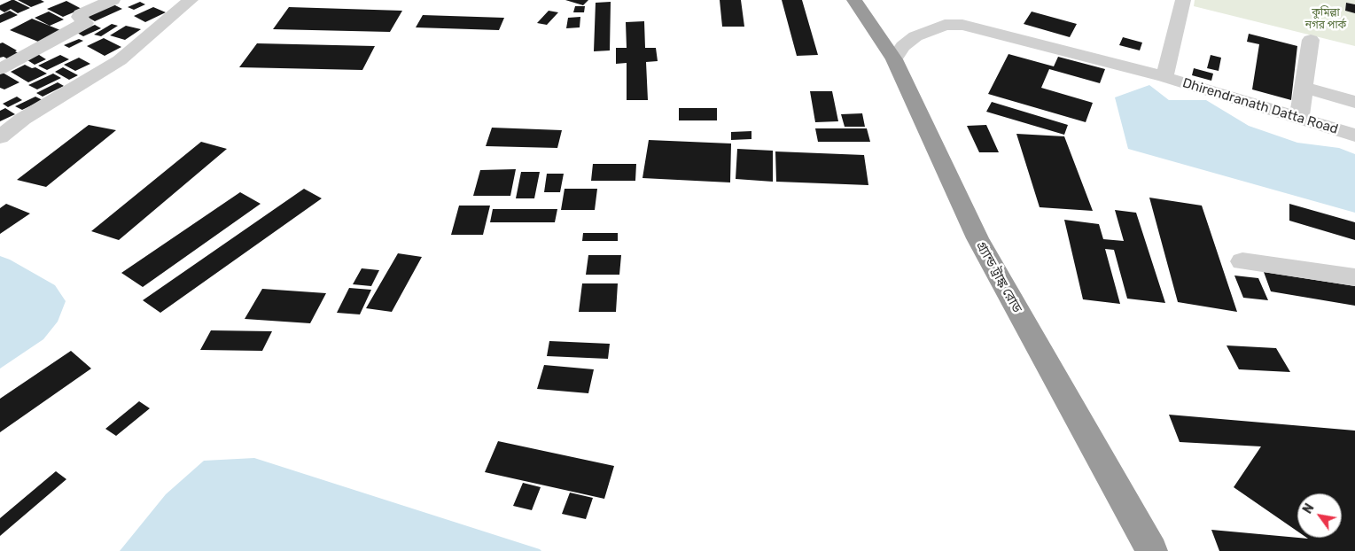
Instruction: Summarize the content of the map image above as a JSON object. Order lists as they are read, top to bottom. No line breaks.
{"streets":{"highway":["গ্র্যান্ড ট্রাঙ্ক রোড"],"street":["Dhirendranath Datta Road"]},"crossings":[["Dhirendranath Datta Road","গ্র্যান্ড ট্রাঙ্ক রোড"]],"parks":["কুমিল্লা নগর পার্ক"],"north":"top left"}
